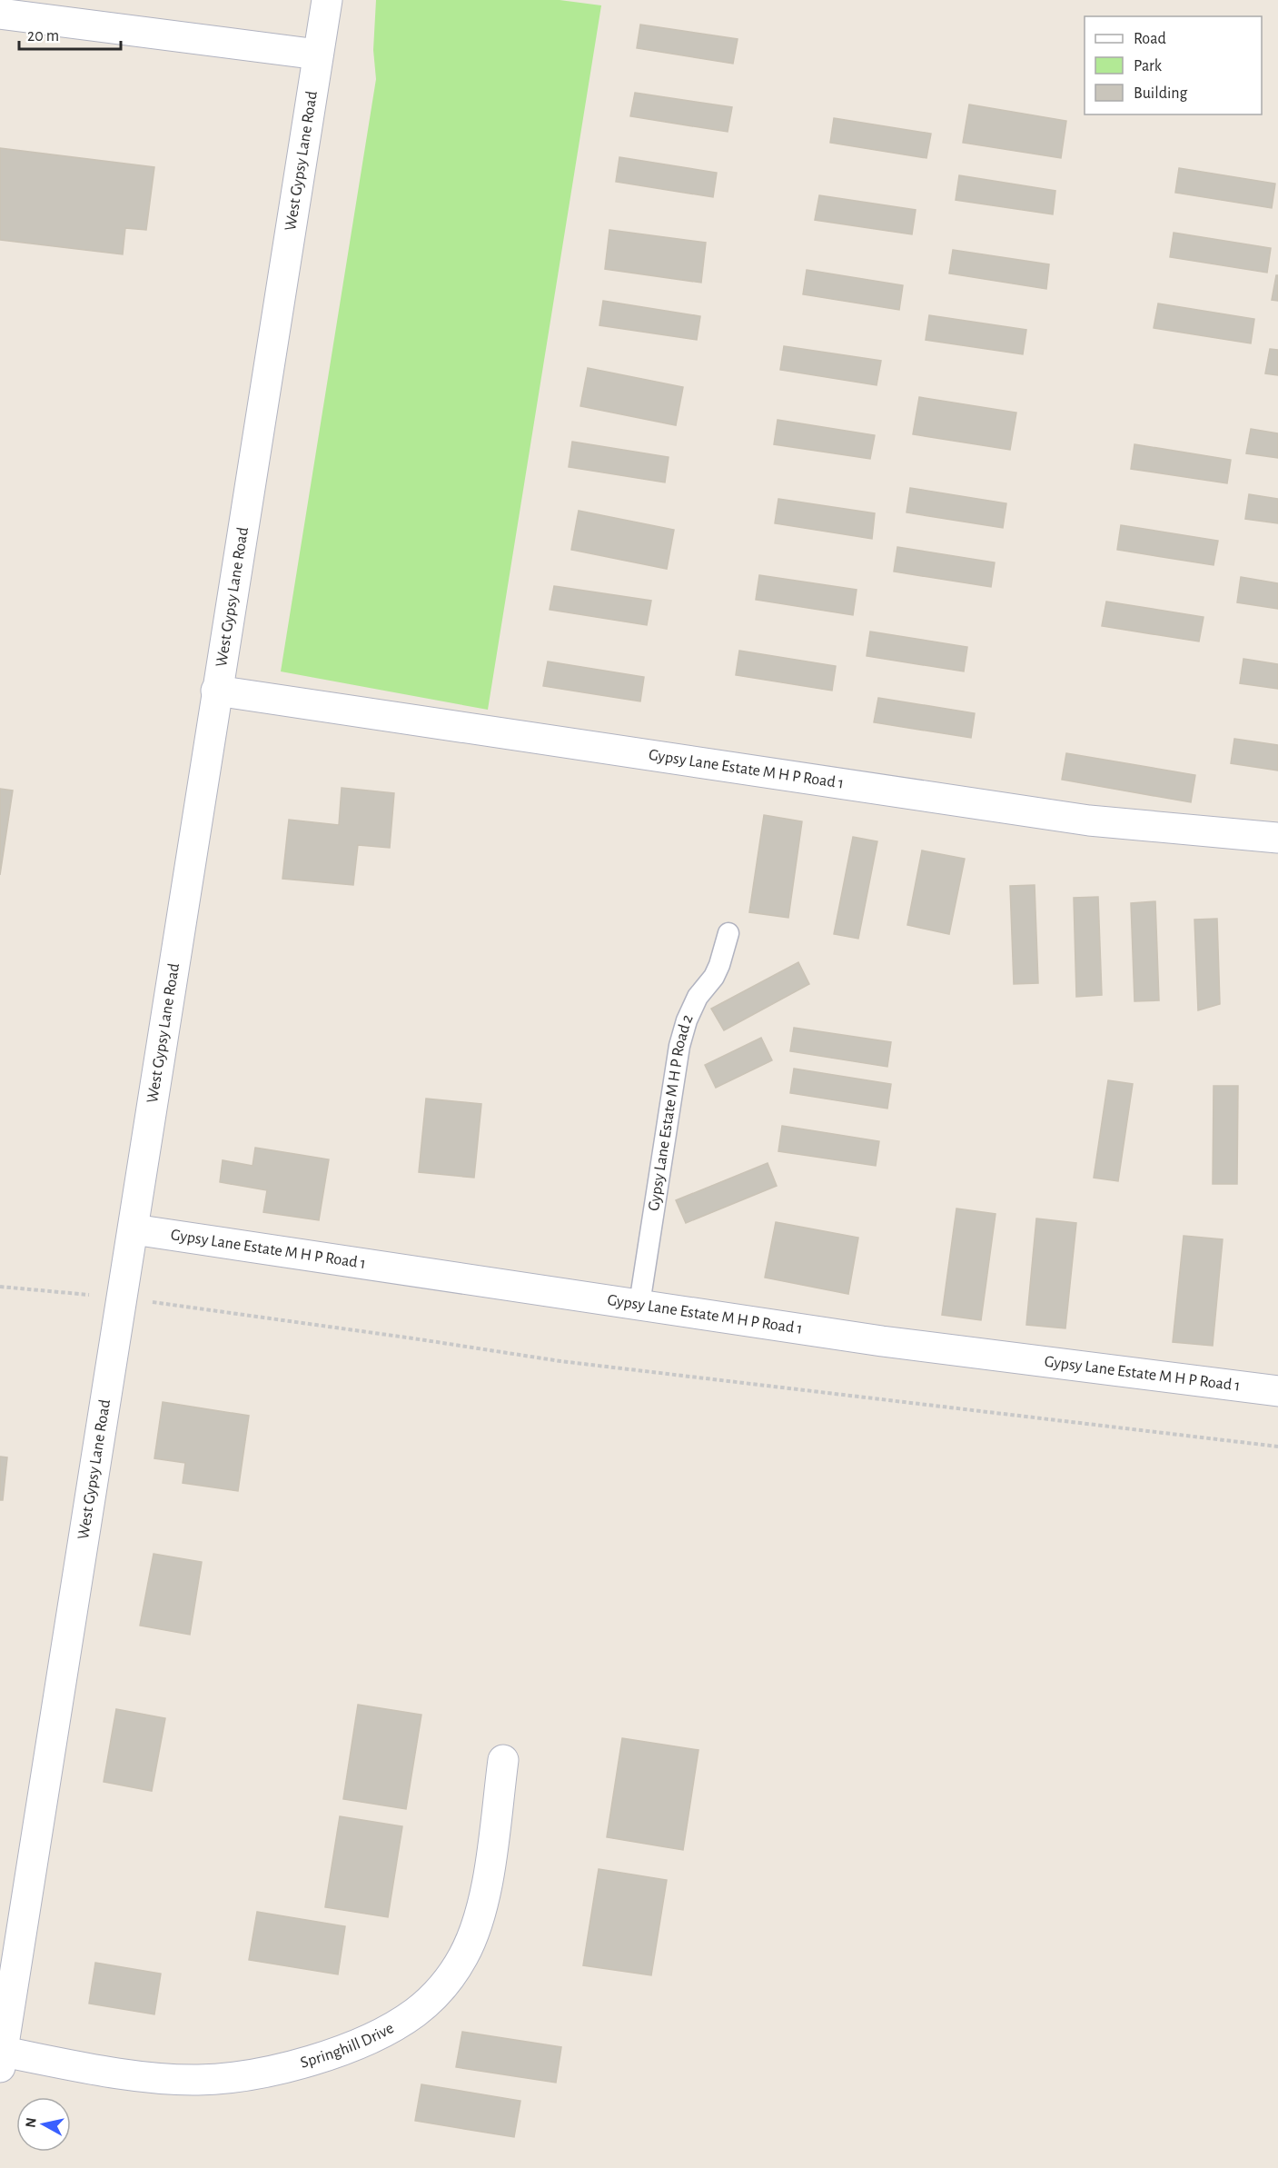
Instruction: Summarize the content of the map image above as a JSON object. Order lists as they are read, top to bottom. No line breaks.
{"streets":{"street":["West Gypsy Lane Road","Gypsy Lane Estate M H P Road 1","Springhill Drive"],"lane":["Gypsy Lane Estate M H P Road 2"]},"crossings":[["West Gypsy Lane Road","Gypsy Lane Estate M H P Road 1"],["West Gypsy Lane Road","Springhill Drive"],["Gypsy Lane Estate M H P Road 1","Gypsy Lane Estate M H P Road 2"]],"legend":["Road","Park","Building"],"scale_bar":"20 m","north":"left"}
